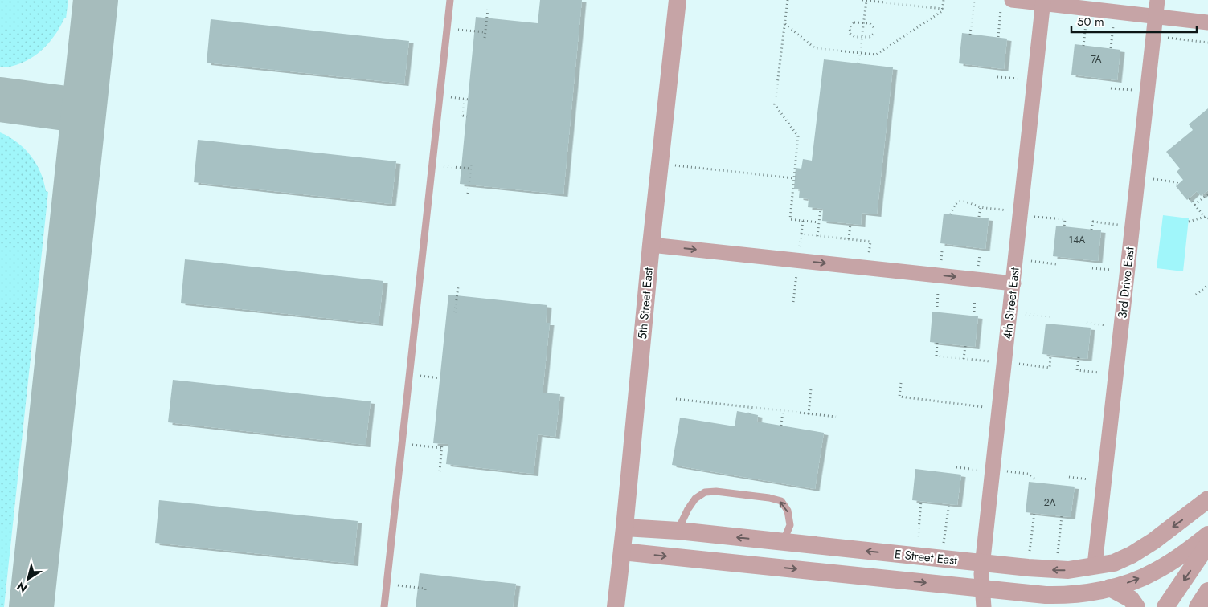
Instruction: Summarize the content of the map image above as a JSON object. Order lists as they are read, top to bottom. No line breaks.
{"streets":{"street":["3rd Drive East","5th Street East","4th Street East","E Street East"]},"crossings":[["3rd Drive East","E Street East"],["5th Street East","E Street East"],["4th Street East","E Street East"]],"house_numbers":["7A","14A","2A"],"scale_bar":"50 m","north":"bottom left"}
